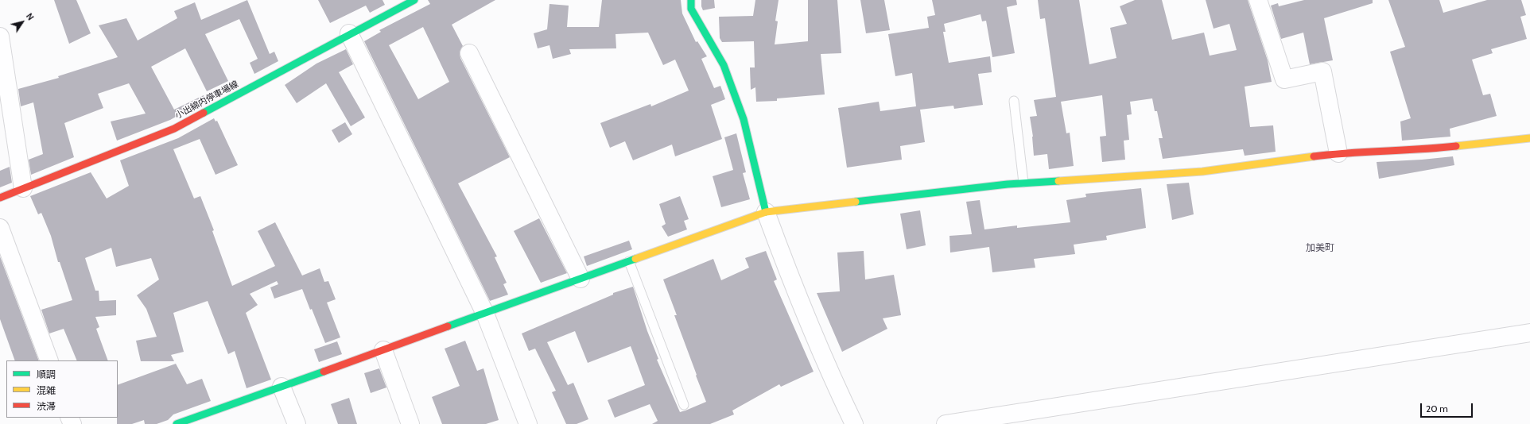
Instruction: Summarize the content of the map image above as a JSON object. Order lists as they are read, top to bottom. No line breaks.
{"streets":{"street":["小出綿内停車場線"]},"districts":["加美町"],"legend":["順調","混雑","渋滞"],"scale_bar":"20 m","north":"top right"}
